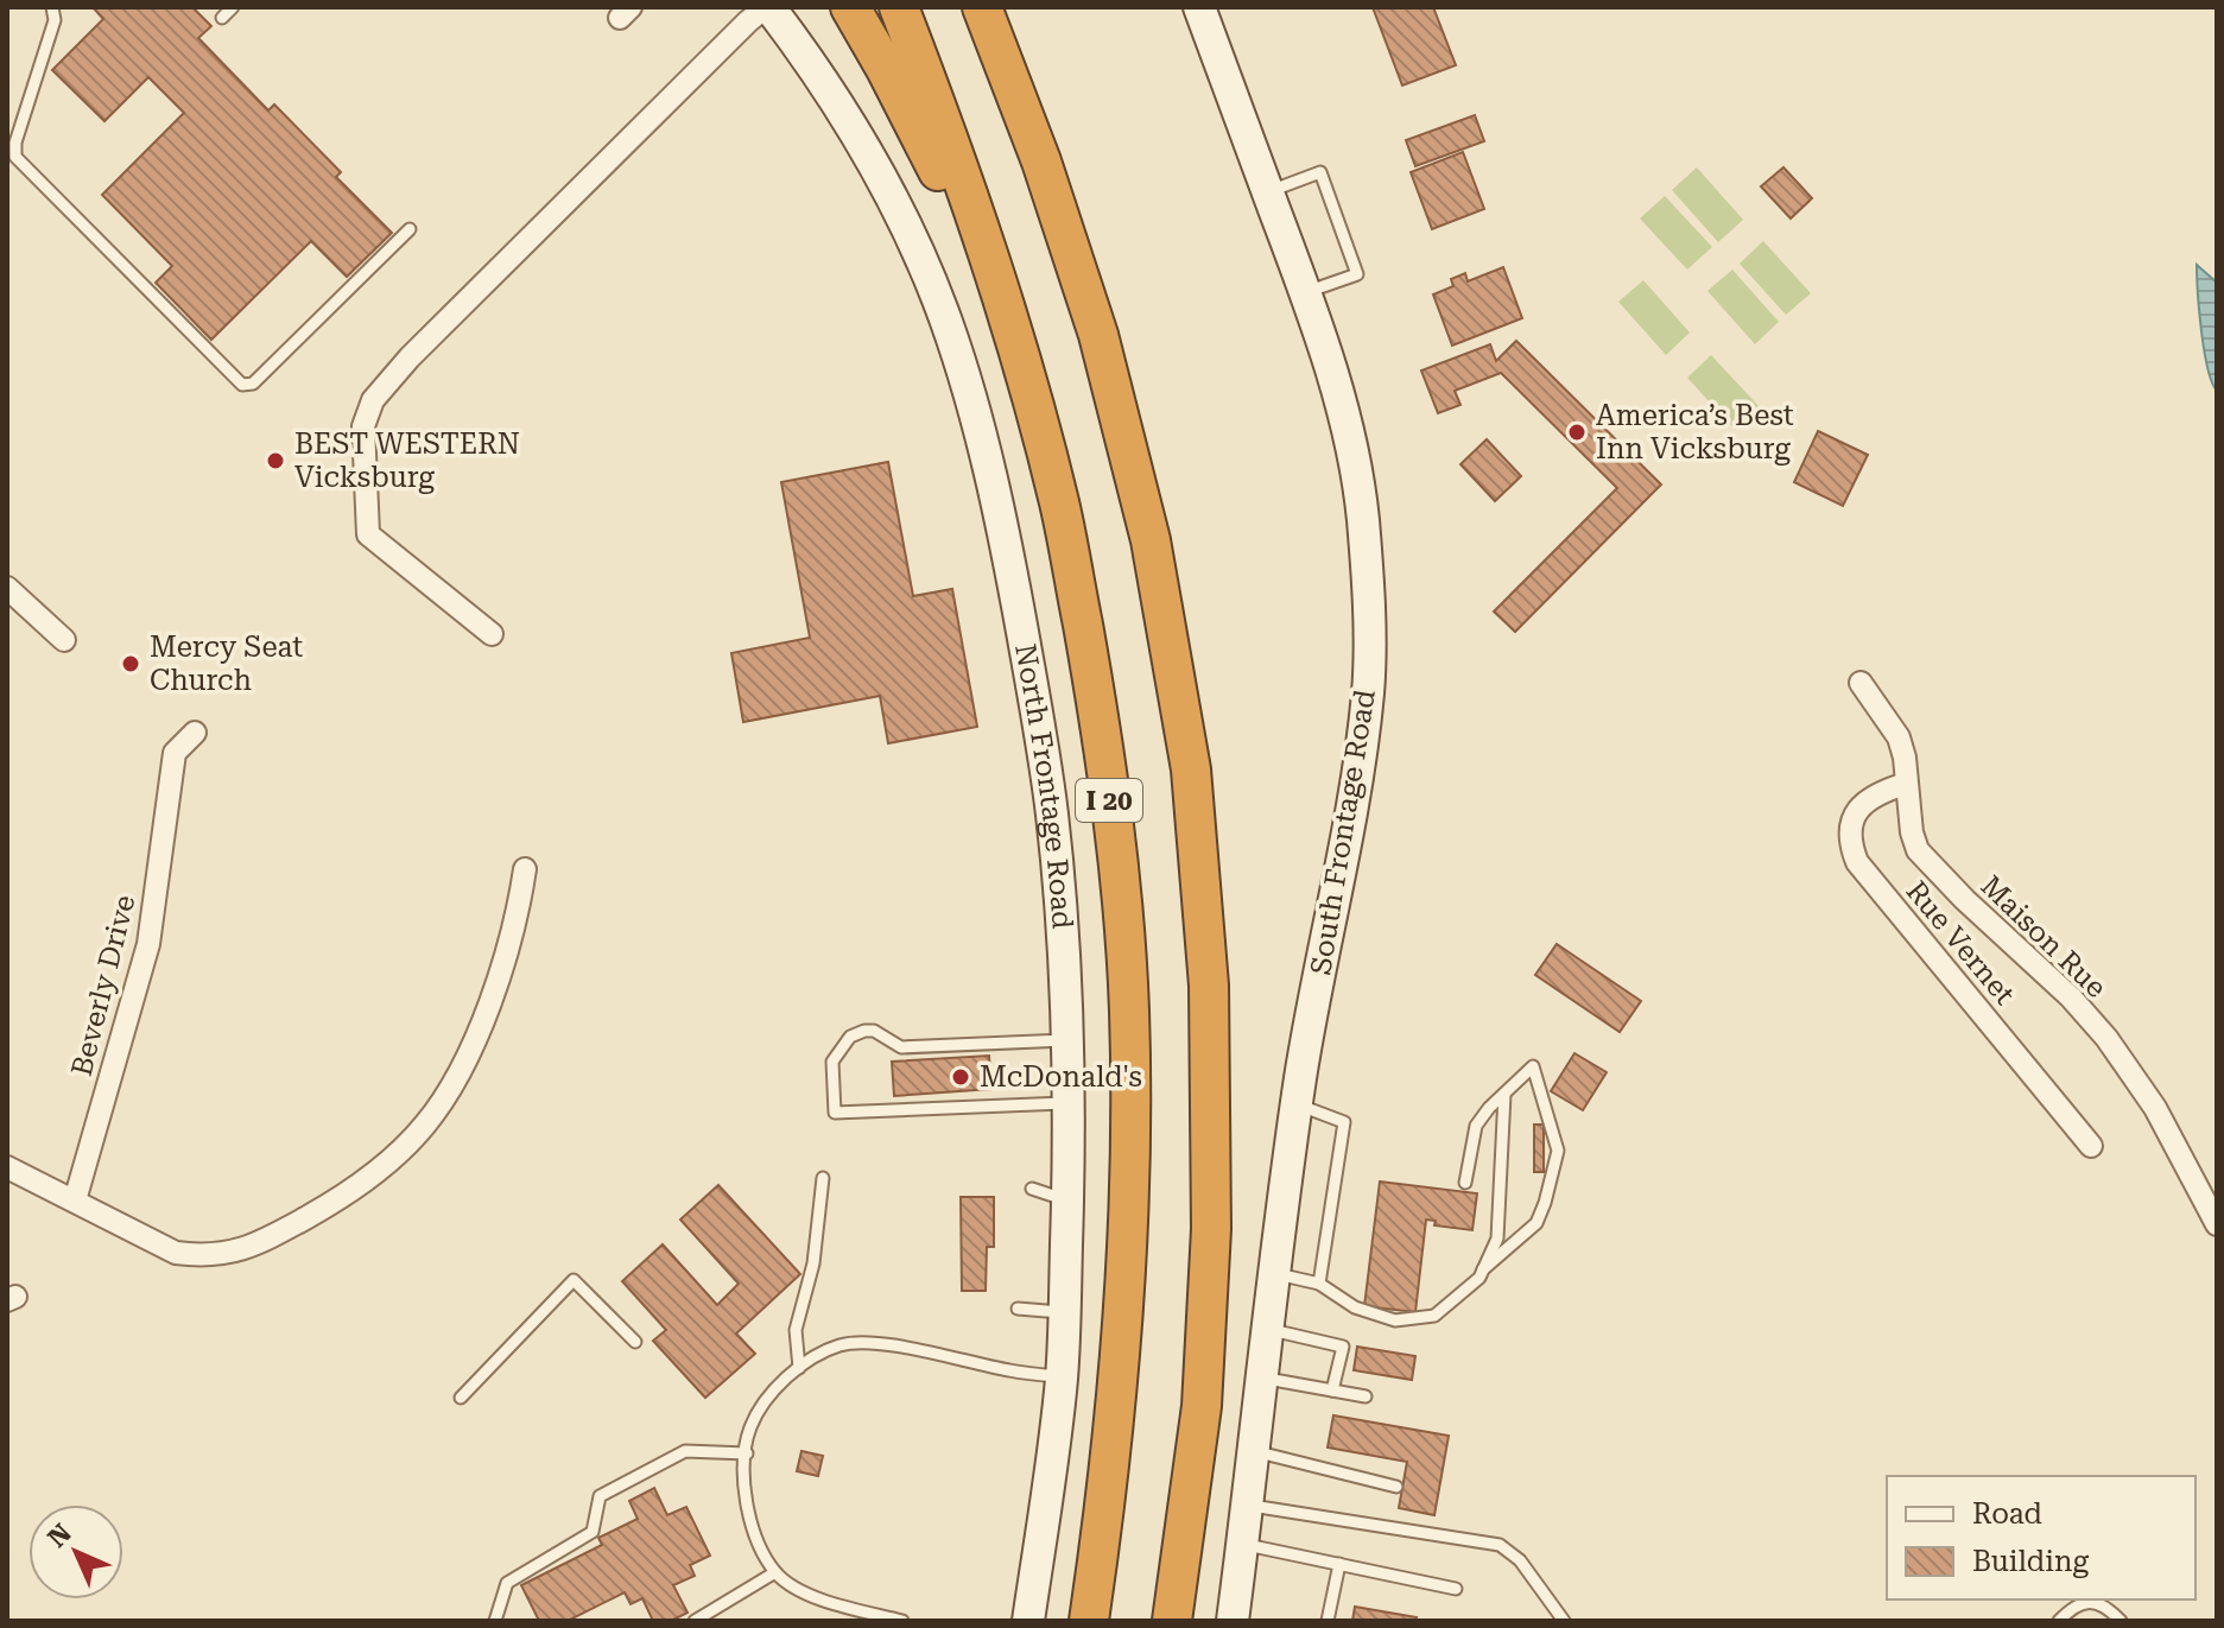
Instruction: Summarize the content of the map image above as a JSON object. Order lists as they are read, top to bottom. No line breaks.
{"streets":{"highway":["I 20"],"street":["North Frontage Road","South Frontage Road","Maison Rue","Rue Vernet","Beverly Drive"]},"crossings":[["Maison Rue","Rue Vernet"]],"places":["America’s Best Inn Vicksburg","BEST WESTERN Vicksburg","Mercy Seat Church","McDonald's"],"legend":["Road","Building"],"north":"top left"}
